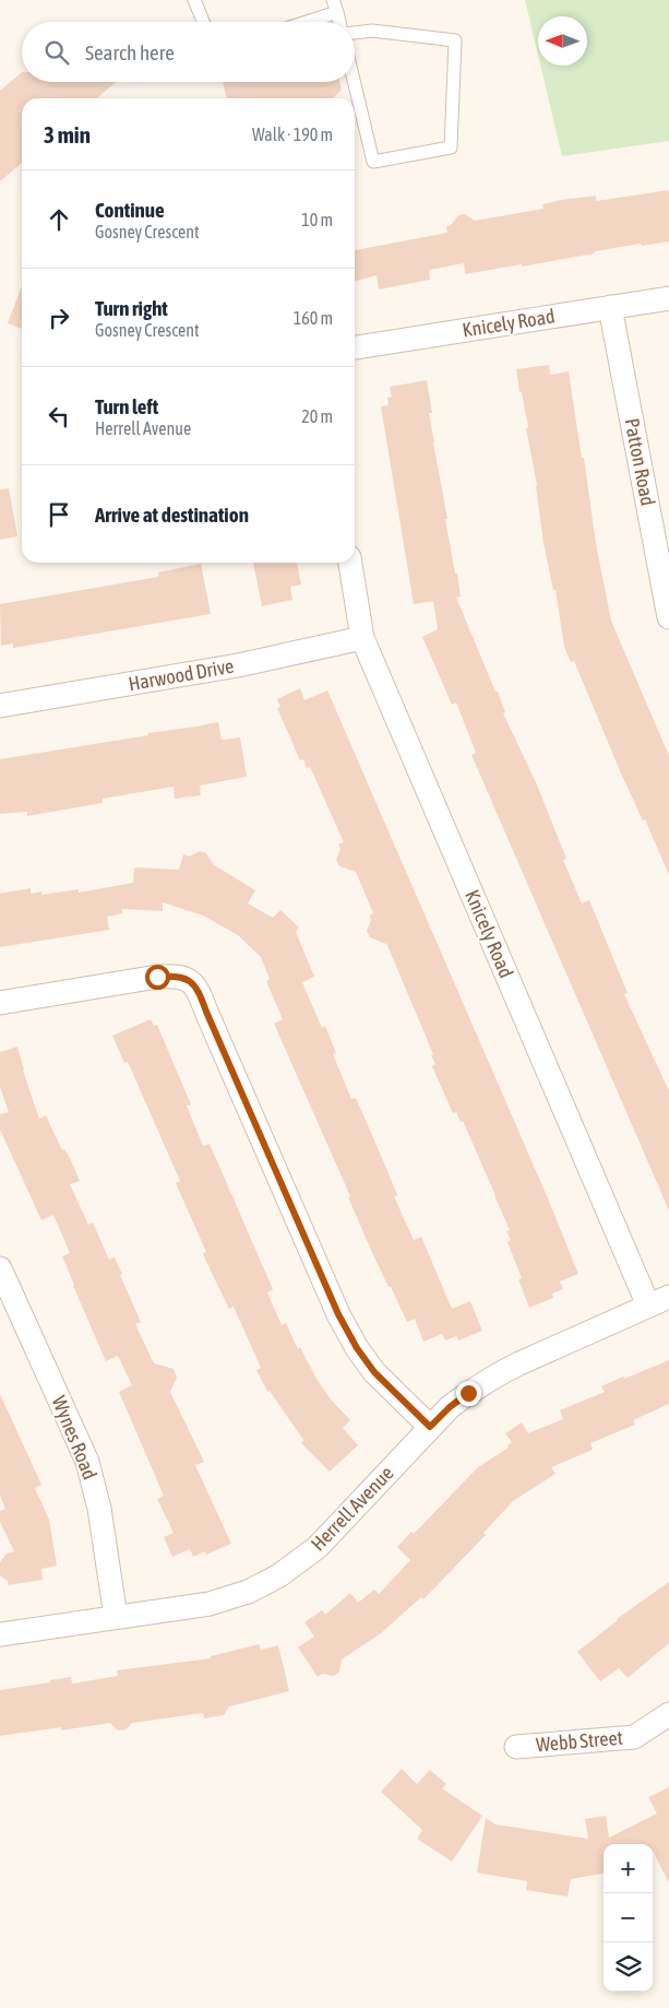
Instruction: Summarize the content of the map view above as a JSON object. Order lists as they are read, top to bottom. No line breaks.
{"streets":{"street":["Knicely Road","Patton Road","Harwood Drive","Wynes Road","Herrell Avenue","Webb Street"]},"crossings":[["Knicely Road","Patton Road"],["Knicely Road","Harwood Drive"],["Knicely Road","Herrell Avenue"],["Wynes Road","Herrell Avenue"]],"north":"left","page":{"search":"Search here","heading":["3 min","Walk · 190 m"],"list":[["Continue","Gosney Crescent","10 m"],["Turn right","Gosney Crescent","160 m"],["Turn left","Herrell Avenue","20 m"],"Arrive at destination"],"map_buttons":["+","−"]}}
